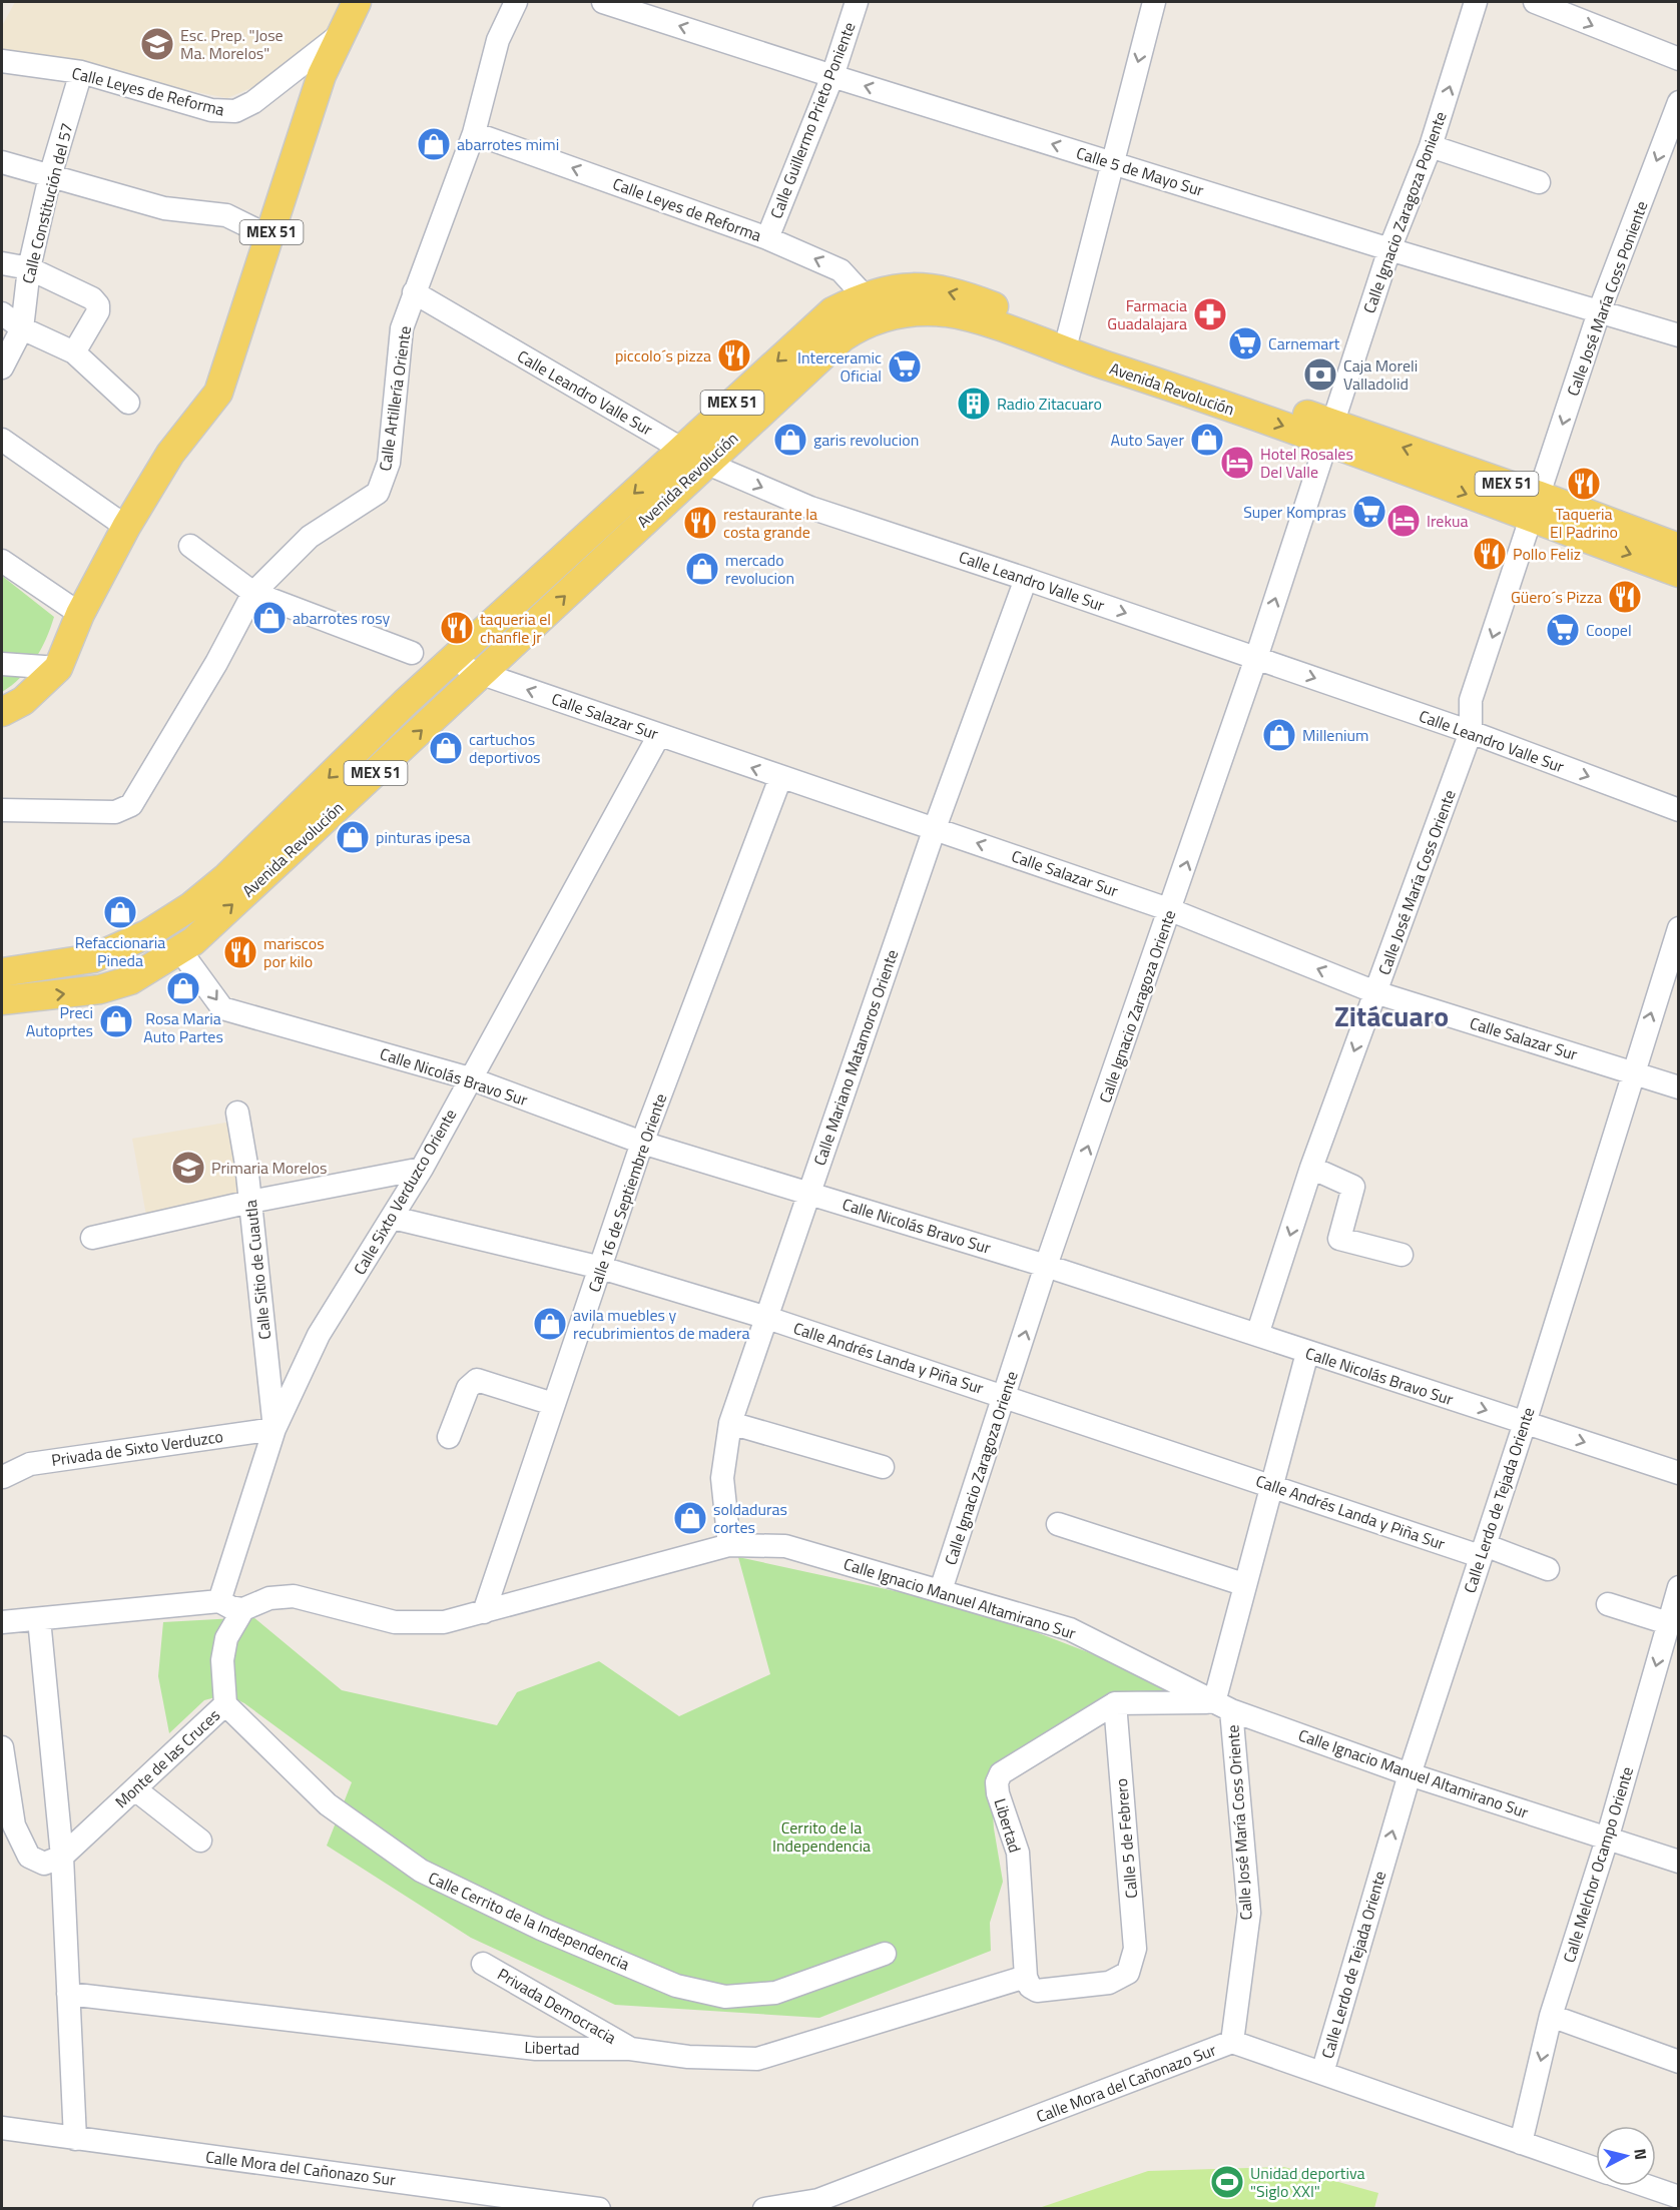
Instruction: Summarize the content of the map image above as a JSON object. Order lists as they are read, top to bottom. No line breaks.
{"streets":{"main road":["MEX 51","Avenida Revolución"],"street":["Calle Leyes de Reforma","Calle Guillermo Prieto Poniente","Calle 5 de Mayo Sur","Calle Constitución del 57","Calle Ignacio Zaragoza Poniente","Calle José María Coss Poniente","Calle Leandro Valle Sur","Calle Artillería Oriente","Calle Salazar Sur","Calle José María Coss Oriente","Calle Ignacio Zaragoza Oriente","Calle Mariano Matamoros Oriente","Calle Nicolás Bravo Sur","Calle Sixto Verduzco Oriente","Calle 16 de Septiembre Oriente","Calle Sitio de Cuautla","Calle Andrés Landa y Piña Sur","Privada de Sixto Verduzco","Calle Lerdo de Tejada Oriente","Calle Ignacio Manuel Altamirano Sur","Monte de las Cruces","Libertad","Calle 5 de Febrero","Calle Melchor Ocampo Oriente","Calle Cerrito de la Independencia","Privada Democracia","Calle Mora del Cañonazo Sur"]},"crossings":[["Calle Leyes de Reforma","Calle Guillermo Prieto Poniente"],["Calle Leyes de Reforma","Calle Constitución del 57"],["Calle Leyes de Reforma","MEX 51"],["Calle Leyes de Reforma","Avenida Revolución"],["Calle Leyes de Reforma","Calle Artillería Oriente"],["Calle Guillermo Prieto Poniente","Calle 5 de Mayo Sur"],["Calle 5 de Mayo Sur","Calle Ignacio Zaragoza Poniente"],["Calle 5 de Mayo Sur","Calle José María Coss Poniente"],["Calle Ignacio Zaragoza Poniente","Avenida Revolución"],["Calle Ignacio Zaragoza Poniente","Calle Ignacio Zaragoza Oriente"],["Calle José María Coss Poniente","Avenida Revolución"],["Calle José María Coss Poniente","Calle José María Coss Oriente"],["Avenida Revolución","Calle Leandro Valle Sur"],["Avenida Revolución","Calle Salazar Sur"],["Avenida Revolución","Calle José María Coss Oriente"],["Avenida Revolución","Calle Ignacio Zaragoza Oriente"],["Avenida Revolución","Calle Nicolás Bravo Sur"],["Calle Leandro Valle Sur","Calle Artillería Oriente"],["Calle Leandro Valle Sur","Calle José María Coss Oriente"],["Calle Leandro Valle Sur","Calle Ignacio Zaragoza Oriente"],["Calle Leandro Valle Sur","Calle Mariano Matamoros Oriente"],["Calle Salazar Sur","Calle José María Coss Oriente"],["Calle Salazar Sur","Calle Ignacio Zaragoza Oriente"],["Calle Salazar Sur","Calle Mariano Matamoros Oriente"],["Calle Salazar Sur","Calle Sixto Verduzco Oriente"],["Calle Salazar Sur","Calle 16 de Septiembre Oriente"],["Calle Salazar Sur","Calle Lerdo de Tejada Oriente"],["Calle José María Coss Oriente","Calle Nicolás Bravo Sur"],["Calle José María Coss Oriente","Calle Andrés Landa y Piña Sur"],["Calle José María Coss Oriente","Calle Ignacio Manuel Altamirano Sur"],["Calle José María Coss Oriente","Calle Mora del Cañonazo Sur"],["Calle Ignacio Zaragoza Oriente","Calle Nicolás Bravo Sur"],["Calle Ignacio Zaragoza Oriente","Calle Andrés Landa y Piña Sur"],["Calle Ignacio Zaragoza Oriente","Calle Ignacio Manuel Altamirano Sur"],["Calle Mariano Matamoros Oriente","Calle Nicolás Bravo Sur"],["Calle Mariano Matamoros Oriente","Calle Andrés Landa y Piña Sur"],["Calle Mariano Matamoros Oriente","Calle Ignacio Manuel Altamirano Sur"],["Calle Nicolás Bravo Sur","Calle Sixto Verduzco Oriente"],["Calle Nicolás Bravo Sur","Calle 16 de Septiembre Oriente"],["Calle Nicolás Bravo Sur","Calle Lerdo de Tejada Oriente"],["Calle Sixto Verduzco Oriente","Calle Sitio de Cuautla"],["Calle Sixto Verduzco Oriente","Calle Andrés Landa y Piña Sur"],["Calle Sixto Verduzco Oriente","Privada de Sixto Verduzco"],["Calle 16 de Septiembre Oriente","Calle Andrés Landa y Piña Sur"],["Calle 16 de Septiembre Oriente","Calle Ignacio Manuel Altamirano Sur"],["Calle Sitio de Cuautla","Privada de Sixto Verduzco"],["Calle Andrés Landa y Piña Sur","Calle Lerdo de Tejada Oriente"],["Calle Lerdo de Tejada Oriente","Calle Ignacio Manuel Altamirano Sur"],["Calle Lerdo de Tejada Oriente","Calle Mora del Cañonazo Sur"],["Calle Ignacio Manuel Altamirano Sur","Monte de las Cruces"],["Calle Ignacio Manuel Altamirano Sur","Calle Melchor Ocampo Oriente"],["Monte de las Cruces","Calle Cerrito de la Independencia"],["Libertad","Calle 5 de Febrero"],["Libertad","Privada Democracia"],["Calle Melchor Ocampo Oriente","Calle Mora del Cañonazo Sur"]],"one_way":["Calle Leyes de Reforma","Calle 5 de Mayo Sur","Calle José María Coss Poniente","Calle Leandro Valle Sur","Calle Salazar Sur","Calle José María Coss Oriente","Calle Ignacio Zaragoza Oriente","Calle Nicolás Bravo Sur","Calle Lerdo de Tejada Oriente","Calle Melchor Ocampo Oriente"],"districts":["Zitácuaro"],"parks":["Cerrito de la Independencia"],"places":{"school or university":["Esc. Prep. \"Jose Ma. Morelos\"","Primaria Morelos"],"shop":["abarrotes mimi","garis revolucion","Auto Sayer","mercado revolucion","abarrotes rosy","Millenium","cartuchos deportivos","pinturas ipesa","Refaccionaria Pineda","Rosa Maria Auto Partes","Preci Autoprtes","avila muebles y recubrimientos de madera","soldaduras cortes"],"pharmacy":["Farmacia Guadalajara"],"supermarket":["Carnemart","Interceramic Oficial","Super Kompras","Coopel"],"restaurant":["piccolo´s pizza","Taqueria El Padrino","restaurante la costa grande","Pollo Feliz","Güero´s Pizza","taqueria el chanfle jr","mariscos por kilo"],"bank":["Caja Moreli Valladolid"],"building":["Radio Zitacuaro"],"hotel":["Hotel Rosales Del Valle","Irekua"],"sports":["Unidad deportiva \"Siglo XXI\""]},"north":"right"}
